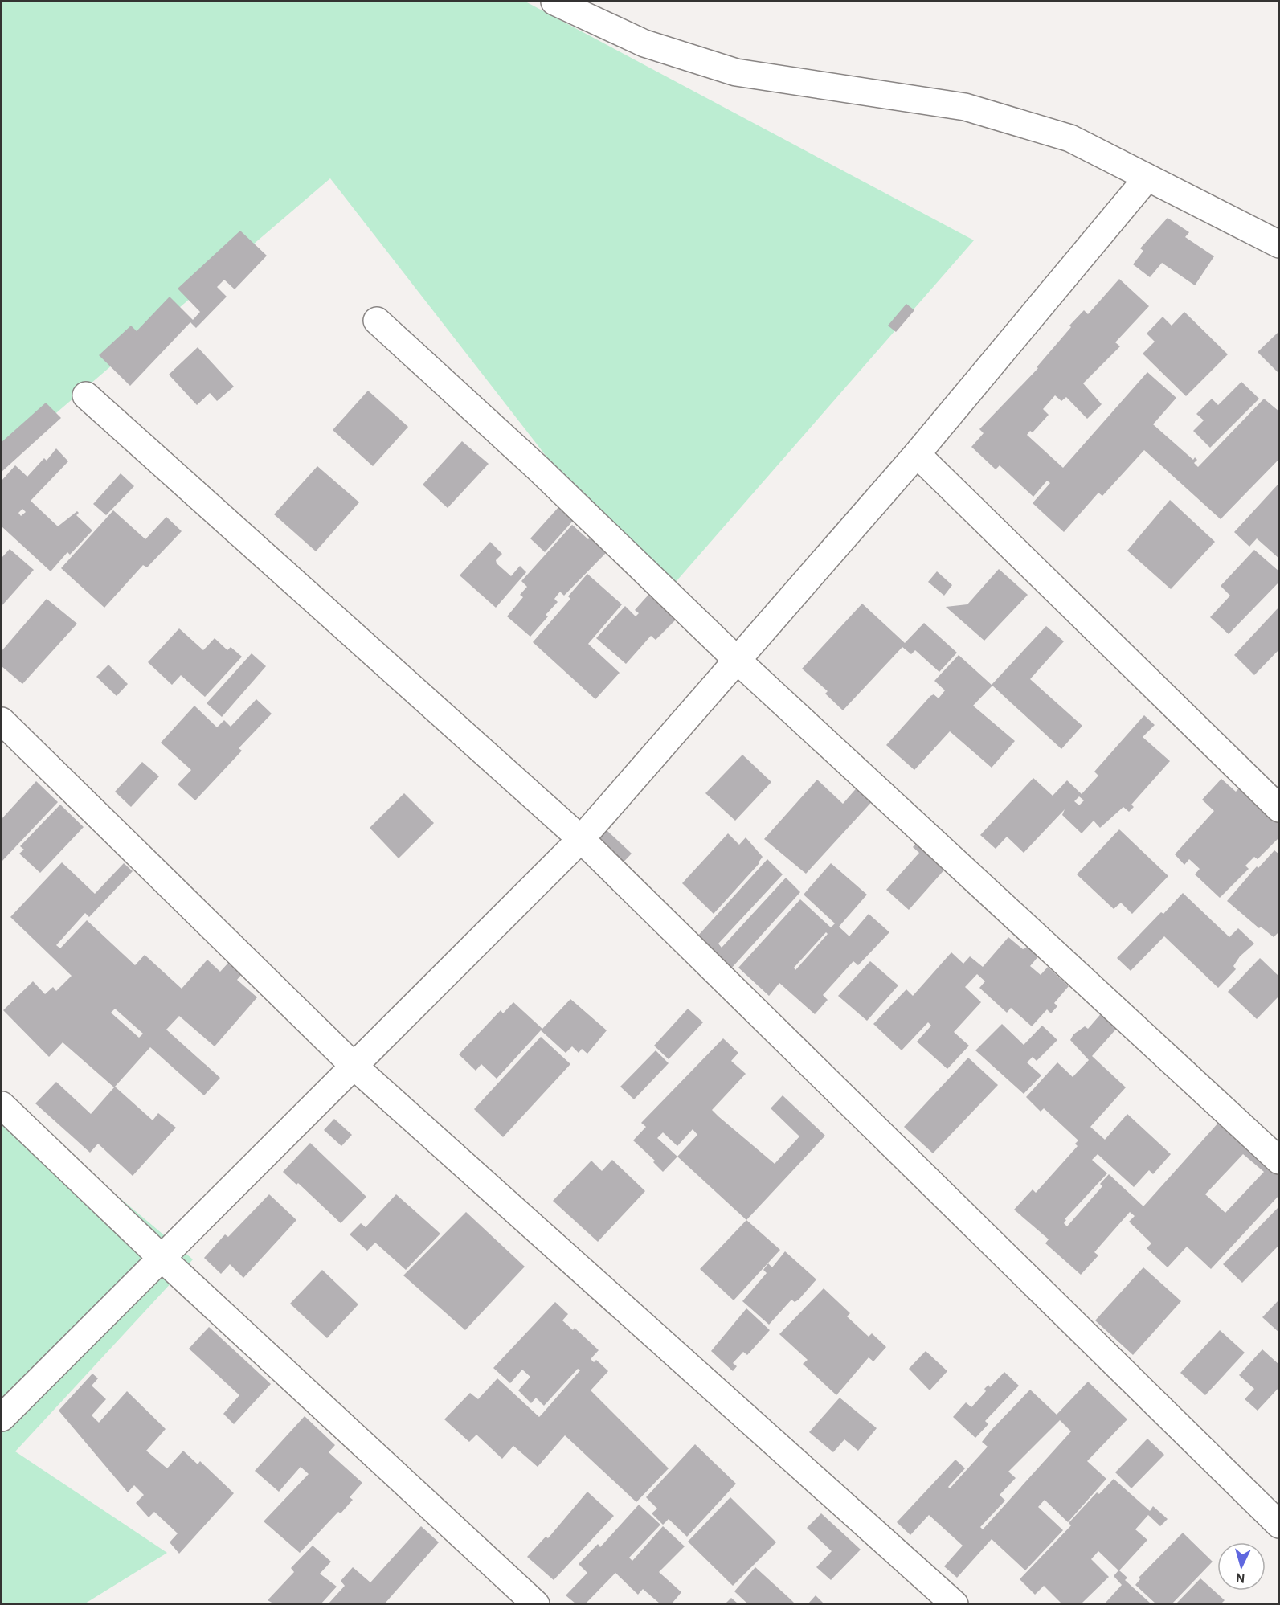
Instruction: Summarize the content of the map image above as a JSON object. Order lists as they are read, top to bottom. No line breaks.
{"north":"bottom"}
